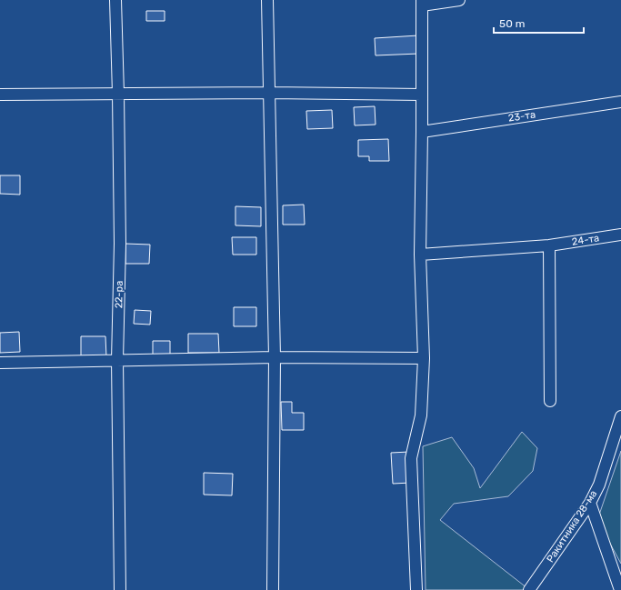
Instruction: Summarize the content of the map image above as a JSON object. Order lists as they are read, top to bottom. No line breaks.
{"streets":{"street":["23-та","24-та","22-ра","Ракитника 28-ма"]},"scale_bar":"50 m"}
